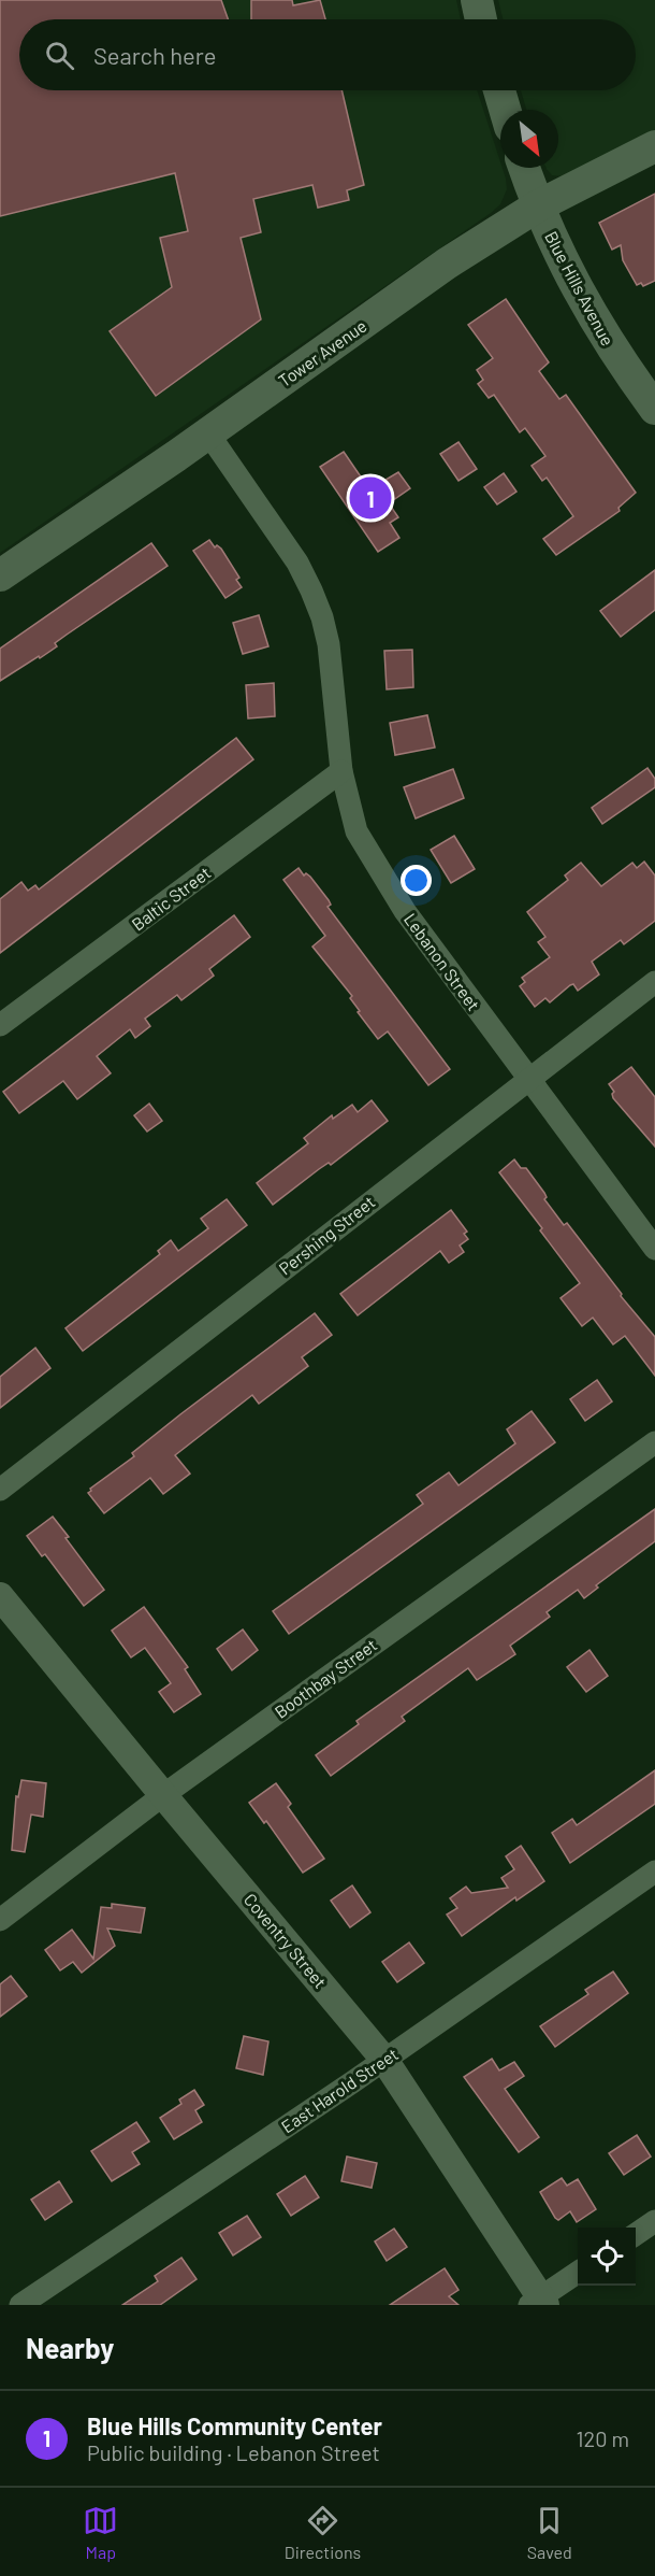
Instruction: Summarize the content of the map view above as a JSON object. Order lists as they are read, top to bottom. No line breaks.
{"streets":{"main road":["Blue Hills Avenue","Tower Avenue"],"street":["Baltic Street","Lebanon Street","Pershing Street","Boothbay Street","Coventry Street","East Harold Street"]},"crossings":[["Blue Hills Avenue","Tower Avenue"],["Tower Avenue","Lebanon Street"],["Baltic Street","Lebanon Street"],["Lebanon Street","Pershing Street"],["Boothbay Street","Coventry Street"],["Coventry Street","East Harold Street"]],"north":"bottom right","page":{"search":"Search here","pins":"1","heading":"Nearby","list":[{"mark":"1","name":"Blue Hills Community Center","note":"Public building · Lebanon Street","value":"120 m"}],"nav":["Map","Directions","Saved"]}}
